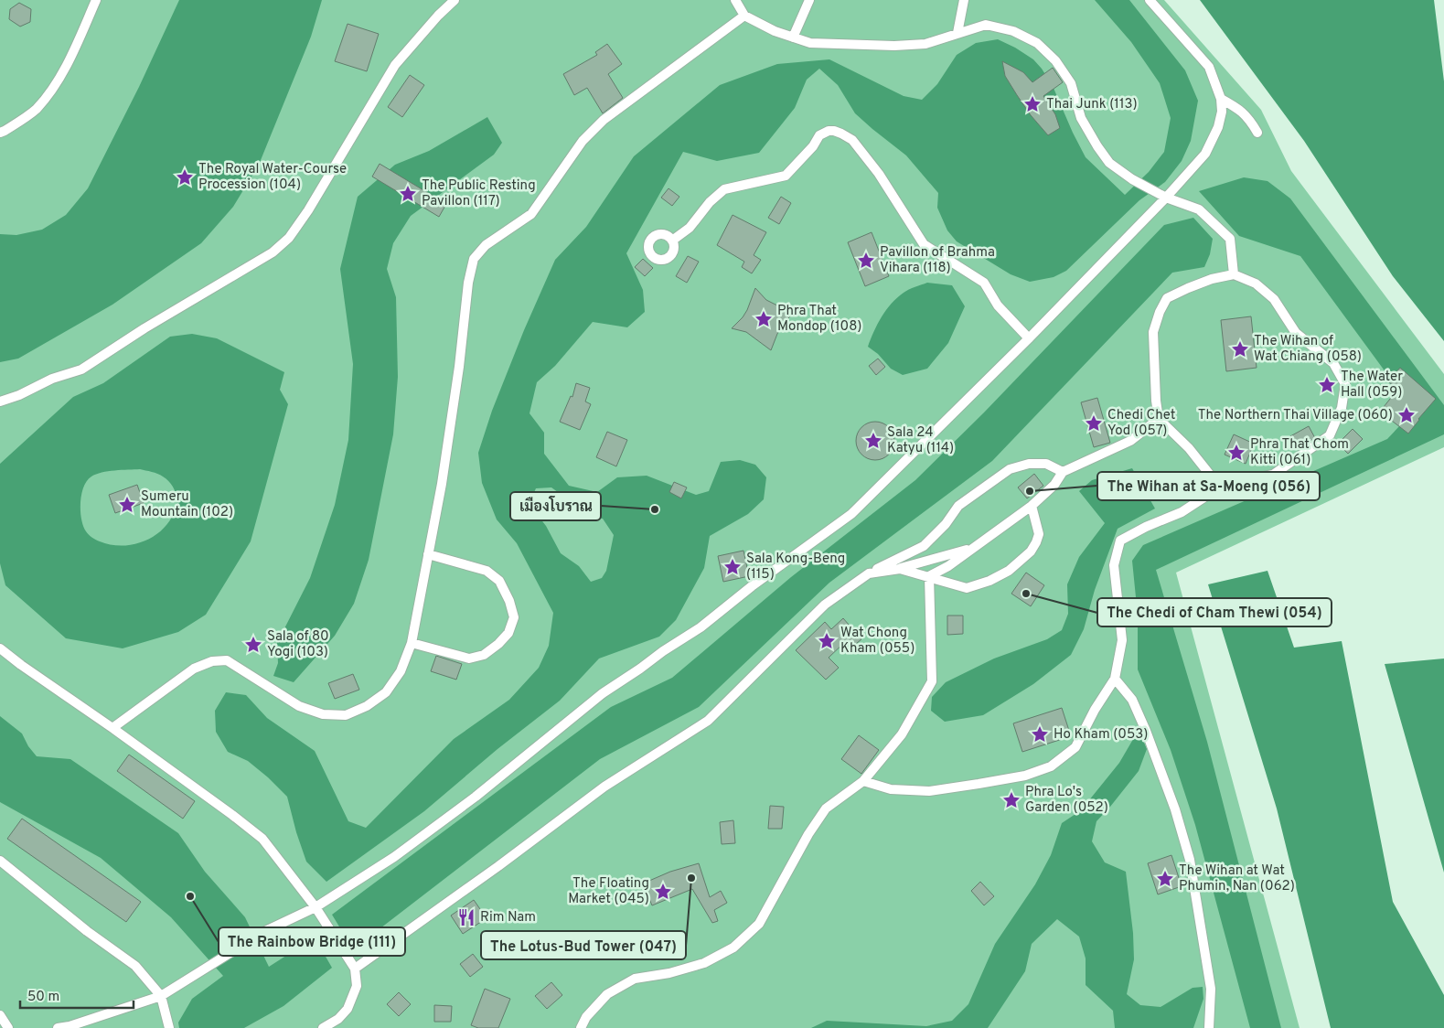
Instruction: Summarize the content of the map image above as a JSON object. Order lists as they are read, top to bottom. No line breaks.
{"places":{"place":["Thai Junk (113)","The Royal Water-Course Procession (104)","The Public Resting Pavillon (117)","Pavillon of Brahma Vihara (118)","Phra That Mondop (108)","The Wihan of Wat Chiang (058)","The Water Hall (059)","The Northern Thai Village (060)","Chedi Chet Yod (057)","Sala 24 Katyu (114)","Phra That Chom Kitti (061)","Sumeru Mountain (102)","Sala Kong-Beng (115)","Wat Chong Kham (055)","Sala of 80 Yogi (103)","Ho Kham (053)","Phra Lo's Garden (052)","The Wihan at Wat Phumin, Nan (062)","The Floating Market (045)"],"other":["The Wihan at Sa-Moeng (056)","เมืองโบราณ","The Chedi of Cham Thewi (054)","The Lotus-Bud Tower (047)","The Rainbow Bridge (111)"],"restaurant":["Rim Nam"]},"scale_bar":"50 m"}
